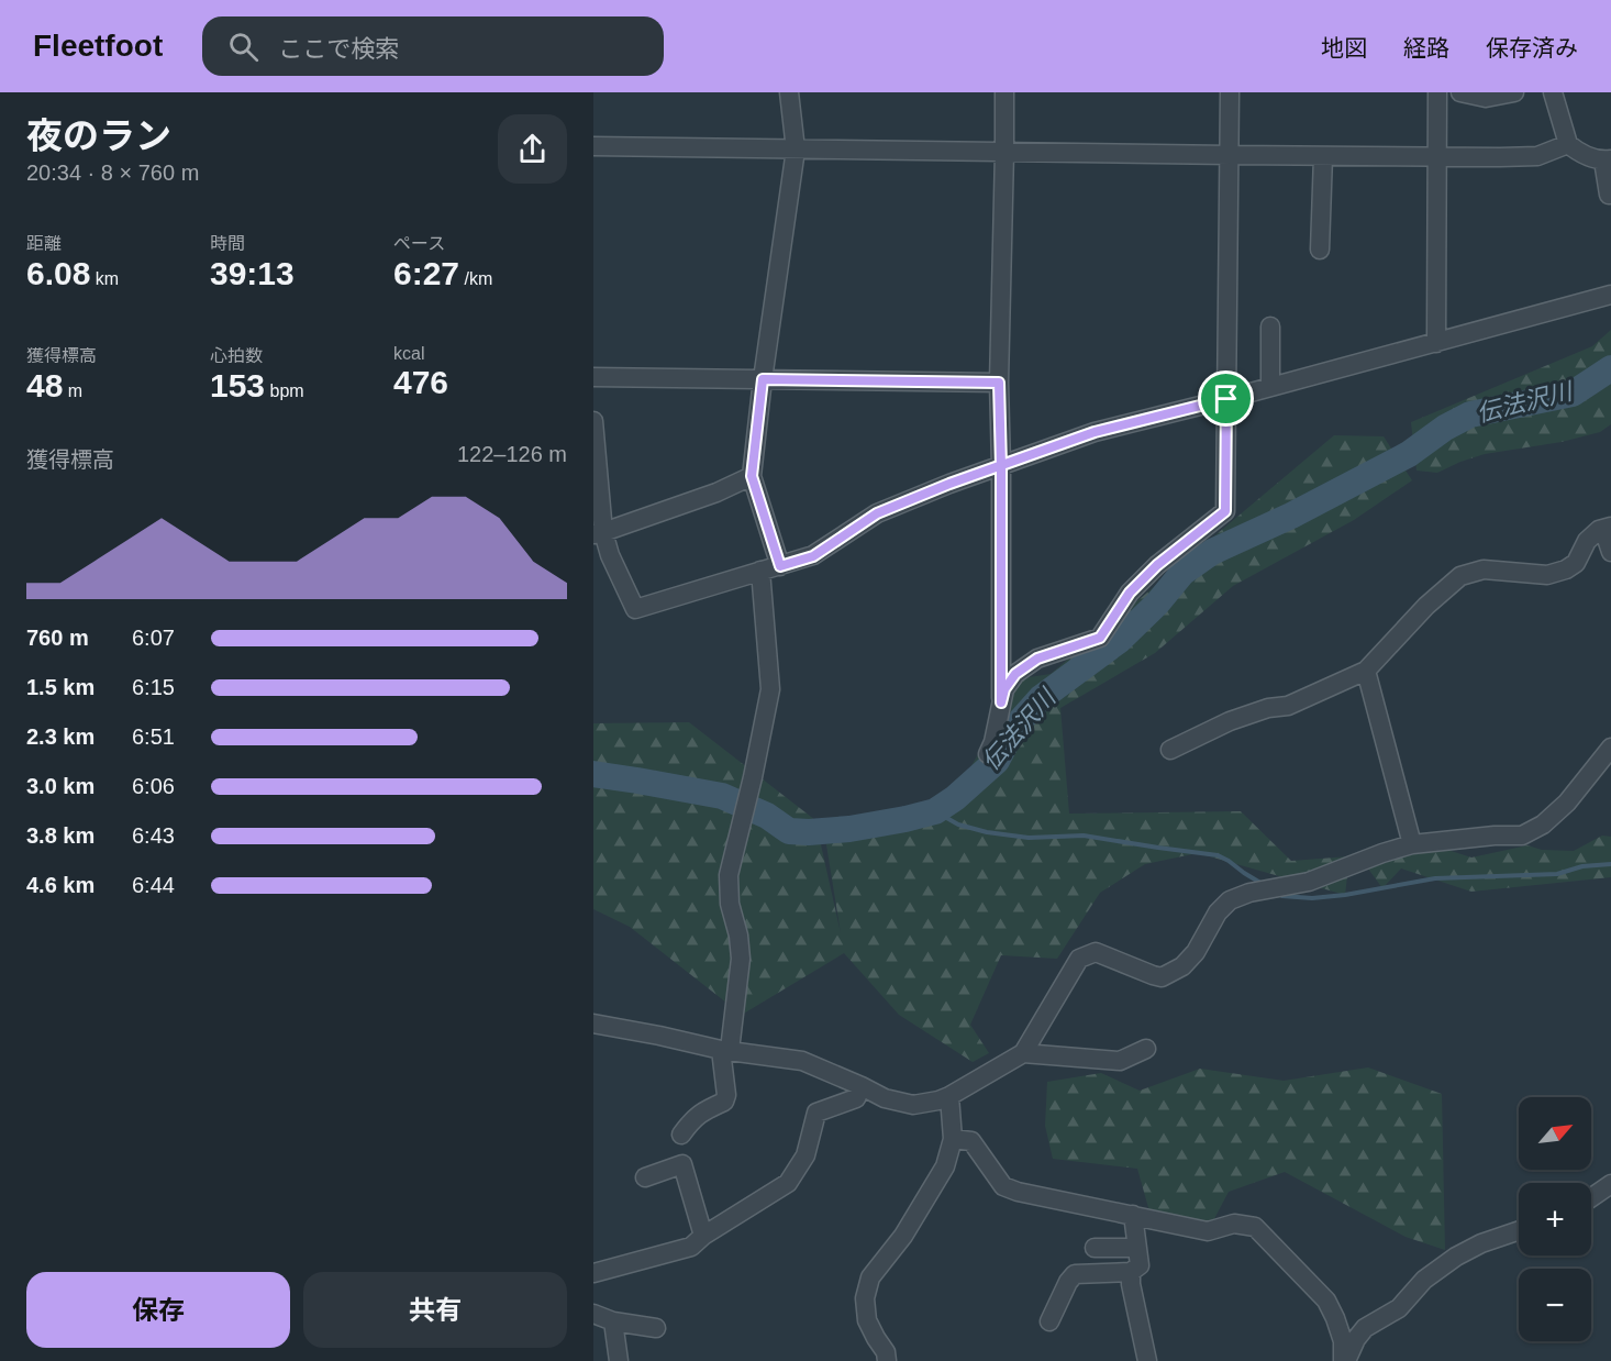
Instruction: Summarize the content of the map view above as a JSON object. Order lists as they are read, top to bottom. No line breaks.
{"water":["伝法沢川"],"north":"top right","page":{"header":"Fleetfoot","search":"ここで検索","nav":["地図","経路","保存済み"],"heading":["夜のラン","20:34 · 8 × 760 m"],"stats":[["距離","6.08 km"],["時間","39:13"],["ペース","6:27 /km"],["獲得標高","48 m"],["心拍数","153 bpm"],["kcal","476"]],"chart":["獲得標高","122–126 m"],"list":[{"name":"760 m","note":"6:07"},{"name":"1.5 km","note":"6:15"},{"name":"2.3 km","note":"6:51"},{"name":"3.0 km","note":"6:06"},{"name":"3.8 km","note":"6:43"},{"name":"4.6 km","note":"6:44"}],"map_buttons":["+","−"],"buttons":["保存","共有"]}}
